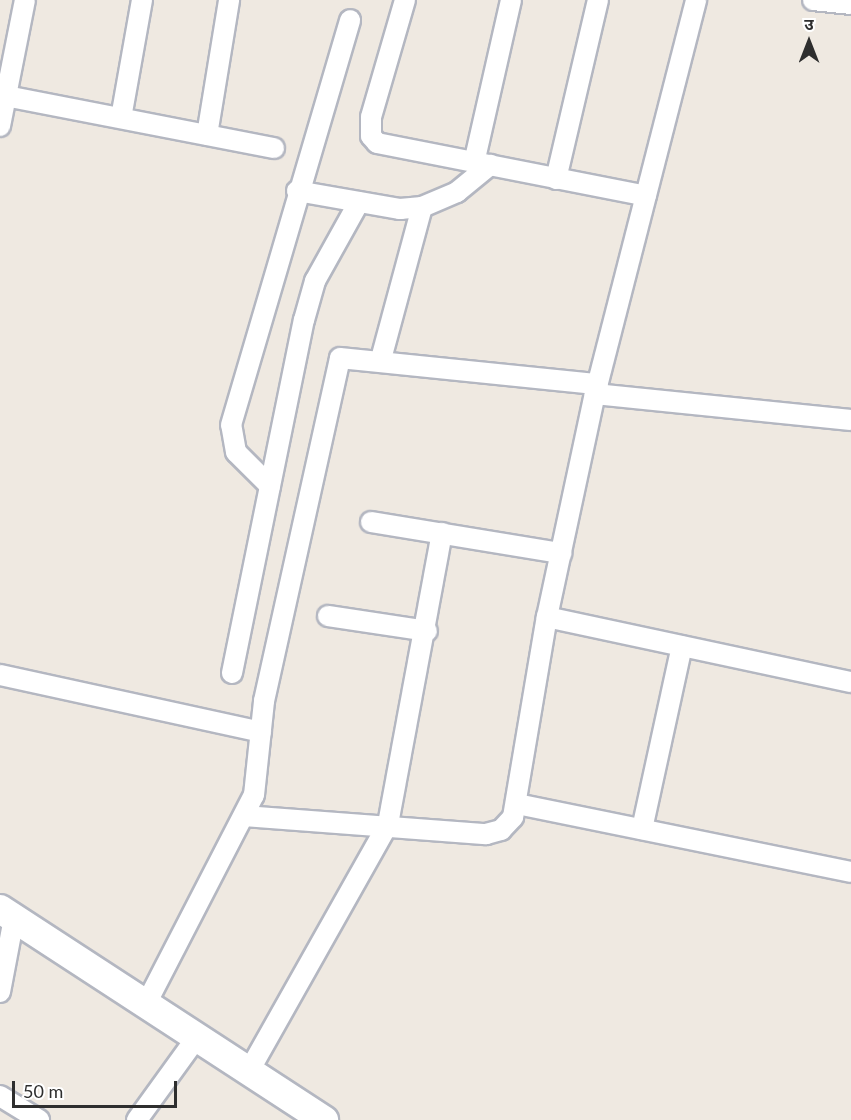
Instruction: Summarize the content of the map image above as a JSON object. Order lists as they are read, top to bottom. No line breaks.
{"scale_bar":"50 m","north":"top"}
